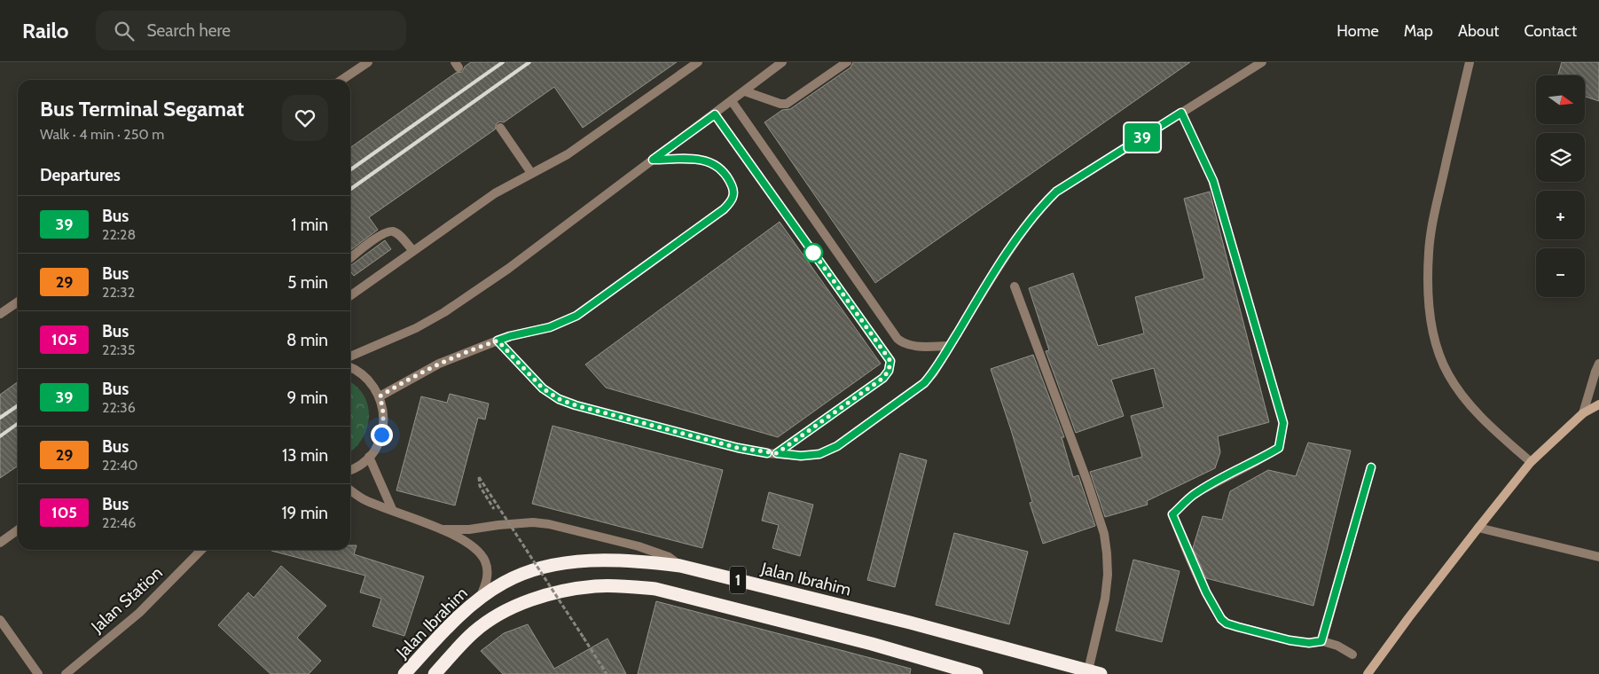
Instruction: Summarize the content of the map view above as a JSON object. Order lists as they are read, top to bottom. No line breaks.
{"streets":{"highway":["Jalan Ibrahim","1"],"street":["Jalan Station"]},"lines":["bus line 39"],"north":"right","page":{"header":"Railo","search":"Search here","nav":["Home","Map","About","Contact"],"on_map":"39","map_buttons":["+","−"],"heading":[["Bus Terminal Segamat","Walk · 4 min · 250 m"],"Departures"],"list":[{"mark":"39","name":"Bus","note":"22:28","value":"1 min"},{"mark":"29","name":"Bus","note":"22:32","value":"5 min"},{"mark":"105","name":"Bus","note":"22:35","value":"8 min"},{"mark":"39","name":"Bus","note":"22:36","value":"9 min"},{"mark":"29","name":"Bus","note":"22:40","value":"13 min"},{"mark":"105","name":"Bus","note":"22:46","value":"19 min"}]}}
